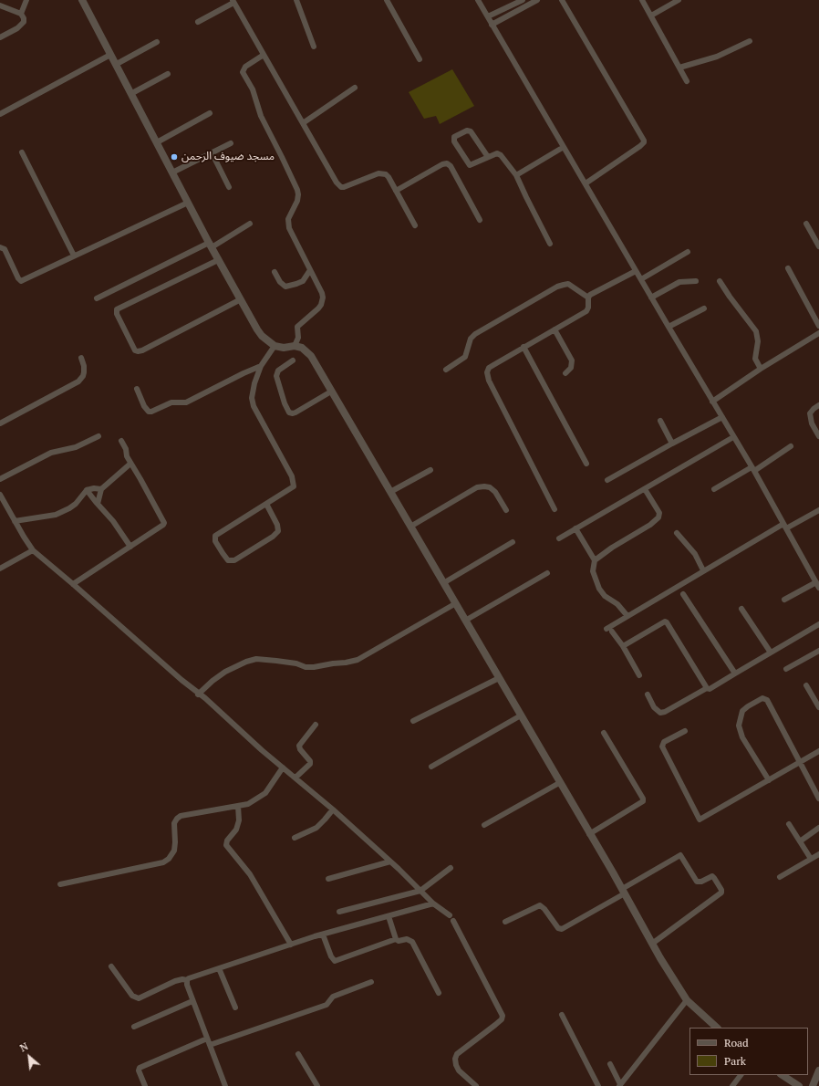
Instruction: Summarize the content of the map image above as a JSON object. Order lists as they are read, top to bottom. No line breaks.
{"places":["مسجد ضيوف الرحمن"],"legend":["Road","Park"],"north":"top left"}
